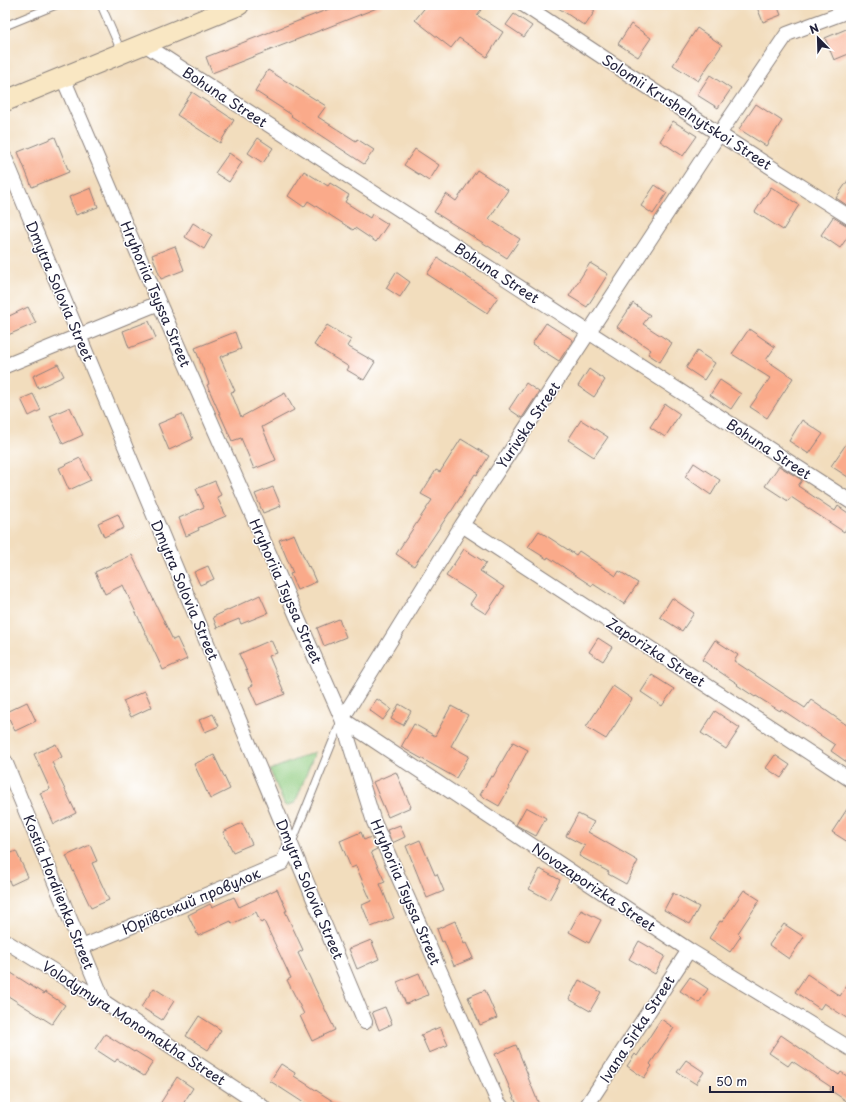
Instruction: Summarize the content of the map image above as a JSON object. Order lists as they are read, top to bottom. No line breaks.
{"streets":{"street":["Bohuna Street","Solomii Krushelnytskoi Street","Dmytra Solovia Street","Hryhoriia Tsyssa Street","Yurivska Street","Zaporizka Street","Novozaporizka Street","Kostia Hordiienka Street","Юріївський провулок","Volodymyra Monomakha Street","Ivana Sirka Street"]},"crossings":[["Bohuna Street","Yurivska Street"],["Solomii Krushelnytskoi Street","Yurivska Street"],["Dmytra Solovia Street","Юріївський провулок"],["Hryhoriia Tsyssa Street","Yurivska Street"],["Hryhoriia Tsyssa Street","Novozaporizka Street"],["Yurivska Street","Zaporizka Street"],["Yurivska Street","Novozaporizka Street"],["Novozaporizka Street","Ivana Sirka Street"],["Kostia Hordiienka Street","Юріївський провулок"],["Kostia Hordiienka Street","Volodymyra Monomakha Street"]],"scale_bar":"50 m","north":"top left"}
